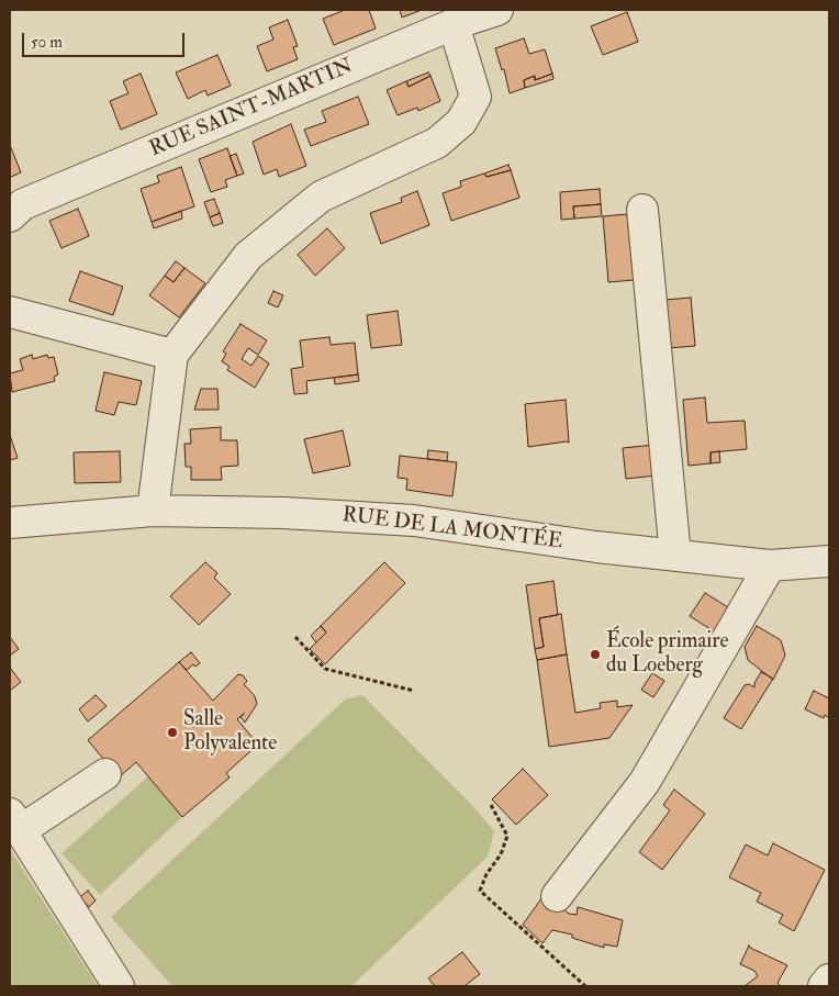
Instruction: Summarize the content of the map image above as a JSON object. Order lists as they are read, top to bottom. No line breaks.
{"streets":{"street":["RUE SAINT-MARTIN","RUE DE LA MONTÉE"]},"places":["École primaire du Loeberg","Salle Polyvalente"],"scale_bar":"50 m"}
